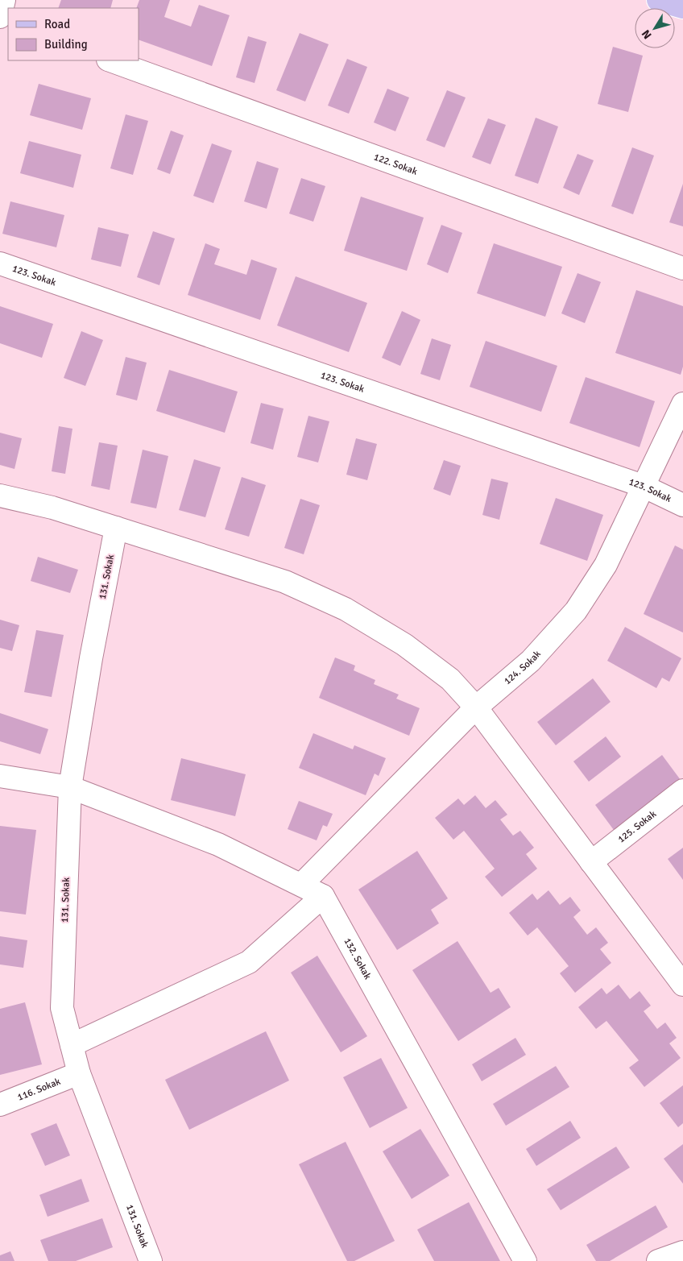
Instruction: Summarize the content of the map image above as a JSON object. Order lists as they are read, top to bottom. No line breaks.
{"streets":{"street":["122. Sokak","123. Sokak","131. Sokak","124. Sokak","125. Sokak","132. Sokak","116. Sokak"]},"crossings":[["123. Sokak","124. Sokak"],["131. Sokak","116. Sokak"]],"legend":["Road","Building"],"north":"bottom left"}
